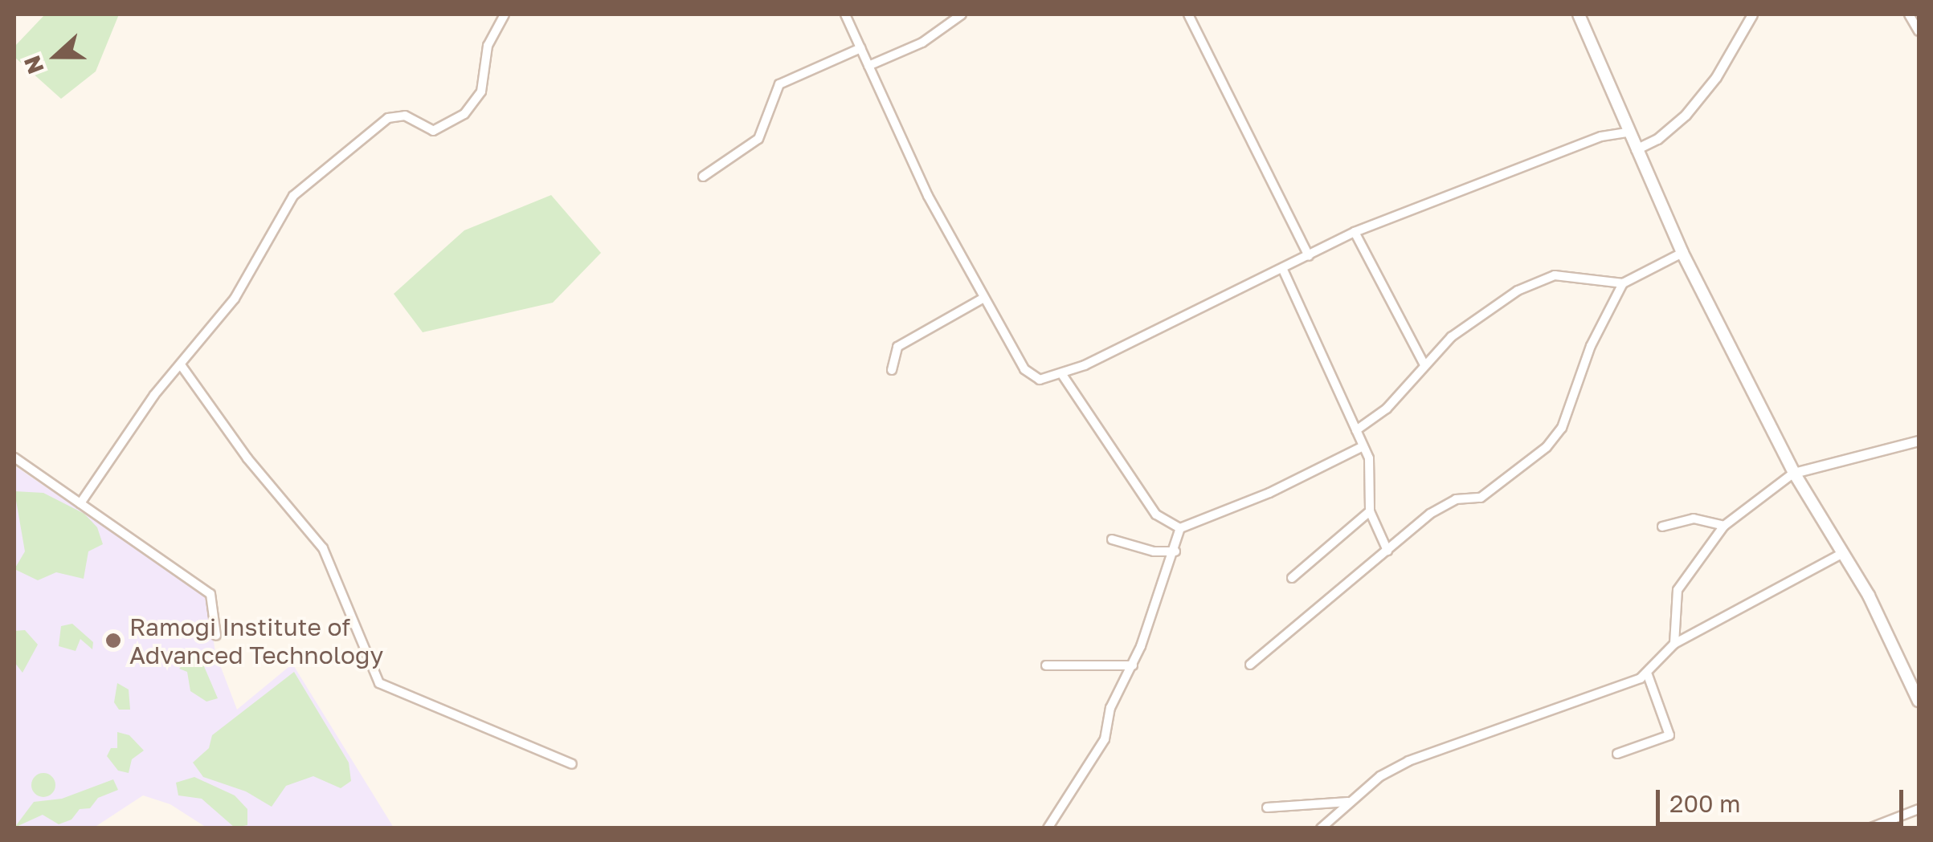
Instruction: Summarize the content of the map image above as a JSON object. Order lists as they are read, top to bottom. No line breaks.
{"places":["Ramogi Institute of Advanced Technology"],"scale_bar":"200 m","north":"left"}
